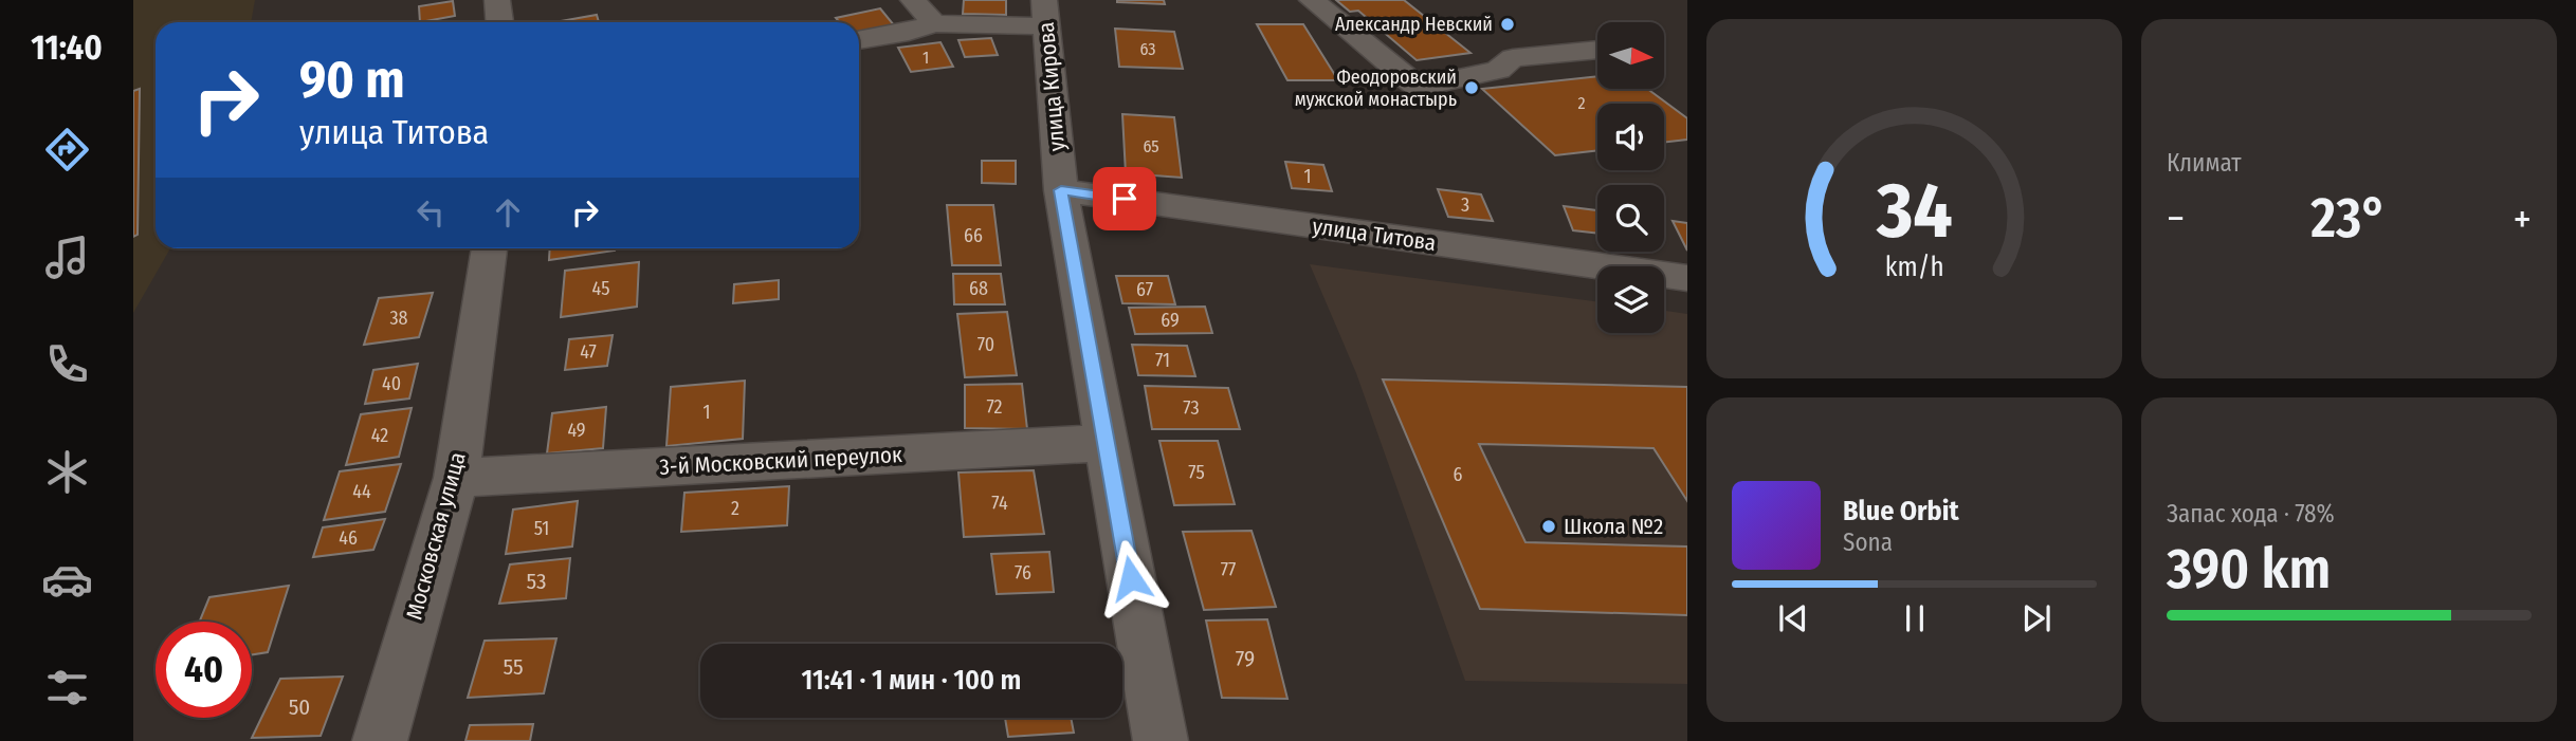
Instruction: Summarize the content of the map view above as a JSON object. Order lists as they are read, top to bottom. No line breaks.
{"streets":{"street":["улица Кирова","улица Титова","3-й Московский переулок","Московская улица"]},"crossings":[["улица Кирова","улица Титова"],["улица Кирова","3-й Московский переулок"],["3-й Московский переулок","Московская улица"]],"places":["Александр Невский","Феодоровский мужской монастырь","Школа №2"],"house_numbers":["63","1","2","65","1","3","66","45","68","67","38","69","70","47","71","40","72","73","1","49","42","75","6","44","74","2","51","46","77","76","53","79","55","50"],"north":"right","page":{"tabs":"11:40","tile":["Климат",["Запас хода · 78%","390 km"]],"turn":["90 m","улица Титова"],"heat":["−","23°","+"],"song":["Blue Orbit","Sona"],"limit":"40","trip":"11:41 · 1 мин · 100 m","gauge":["34","km/h"]}}
